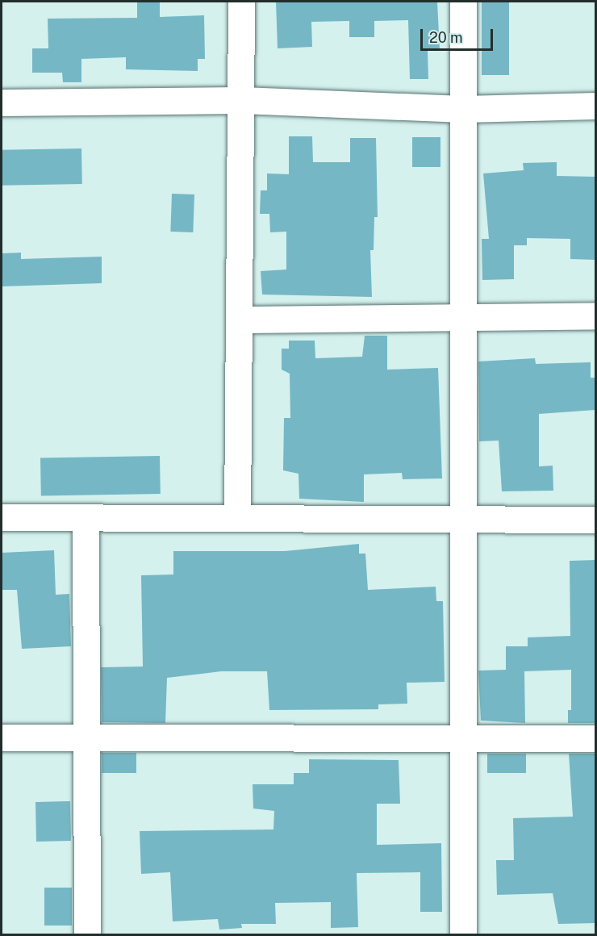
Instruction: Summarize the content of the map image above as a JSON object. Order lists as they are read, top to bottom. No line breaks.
{"scale_bar":"20 m"}
